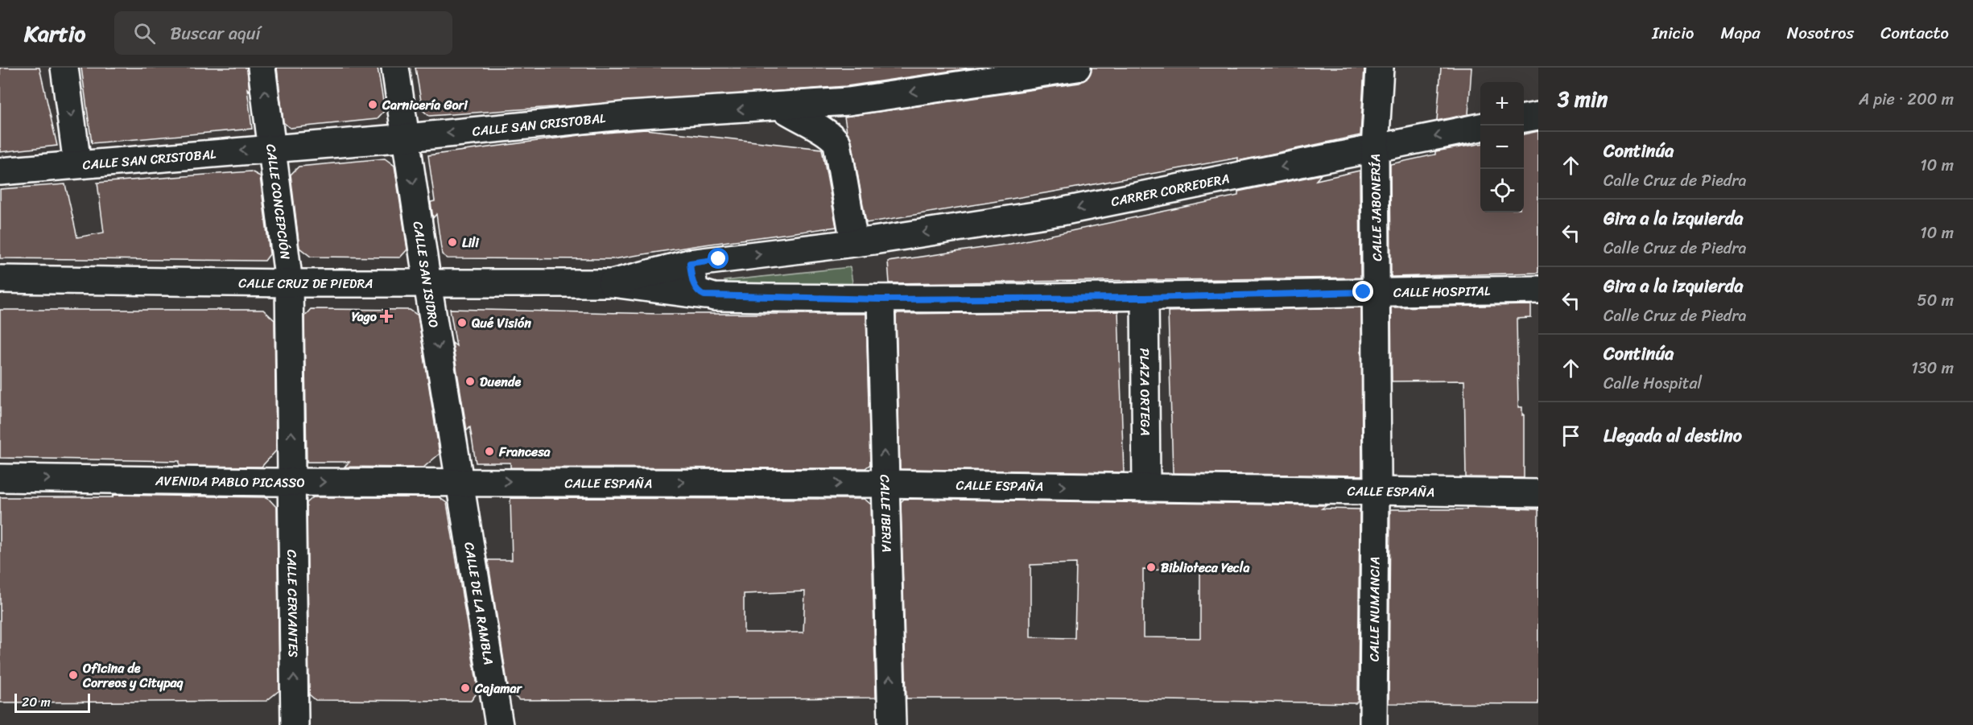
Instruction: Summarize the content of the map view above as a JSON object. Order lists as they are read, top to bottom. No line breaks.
{"streets":{"street":["CALLE SAN CRISTOBAL","CARRER CORREDERA","CALLE CONCEPCIÓN","CALLE JABONERÍA","CALLE SAN ISIDRO","CALLE CRUZ DE PIEDRA","CALLE HOSPITAL","PLAZA ORTEGA","AVENIDA PABLO PICASSO","CALLE ESPAÑA","CALLE IBERIA","CALLE DE LA RAMBLA","CALLE CERVANTES","CALLE NUMANCIA"]},"crossings":[["CALLE SAN CRISTOBAL","CALLE CONCEPCIÓN"],["CALLE SAN CRISTOBAL","CALLE SAN ISIDRO"],["CARRER CORREDERA","CALLE JABONERÍA"],["CARRER CORREDERA","CALLE CRUZ DE PIEDRA"],["CALLE CONCEPCIÓN","CALLE CRUZ DE PIEDRA"],["CALLE CONCEPCIÓN","AVENIDA PABLO PICASSO"],["CALLE CONCEPCIÓN","CALLE CERVANTES"],["CALLE JABONERÍA","CALLE HOSPITAL"],["CALLE JABONERÍA","CALLE ESPAÑA"],["CALLE JABONERÍA","CALLE NUMANCIA"],["CALLE SAN ISIDRO","CALLE CRUZ DE PIEDRA"],["CALLE SAN ISIDRO","AVENIDA PABLO PICASSO"],["CALLE SAN ISIDRO","CALLE ESPAÑA"],["CALLE SAN ISIDRO","CALLE DE LA RAMBLA"],["CALLE CRUZ DE PIEDRA","CALLE HOSPITAL"],["CALLE CRUZ DE PIEDRA","CALLE IBERIA"],["CALLE HOSPITAL","PLAZA ORTEGA"],["CALLE HOSPITAL","CALLE IBERIA"],["PLAZA ORTEGA","CALLE ESPAÑA"],["AVENIDA PABLO PICASSO","CALLE ESPAÑA"],["AVENIDA PABLO PICASSO","CALLE DE LA RAMBLA"],["AVENIDA PABLO PICASSO","CALLE CERVANTES"],["CALLE ESPAÑA","CALLE IBERIA"],["CALLE ESPAÑA","CALLE DE LA RAMBLA"],["CALLE ESPAÑA","CALLE NUMANCIA"]],"one_way":["CALLE SAN CRISTOBAL","CARRER CORREDERA","CALLE CONCEPCIÓN","CALLE SAN ISIDRO","AVENIDA PABLO PICASSO","CALLE ESPAÑA","CALLE IBERIA","CALLE CERVANTES"],"places":{"other":["Carnicería Gori","Lili","Qué Visión","Duende","Francesa","Biblioteca Yecla","Oficina de Correos y Citypaq","Cajamar"],"health":["Yago"]},"scale_bar":"20 m","page":{"header":"Kartio","search":"Buscar aquí","nav":["Inicio","Mapa","Nosotros","Contacto"],"heading":["3 min","A pie · 200 m"],"map_buttons":["+","−"],"list":[["Continúa","Calle Cruz de Piedra","10 m"],["Gira a la izquierda","Calle Cruz de Piedra","10 m"],["Gira a la izquierda","Calle Cruz de Piedra","50 m"],["Continúa","Calle Hospital","130 m"],"Llegada al destino"],"scale":"20 m"}}
